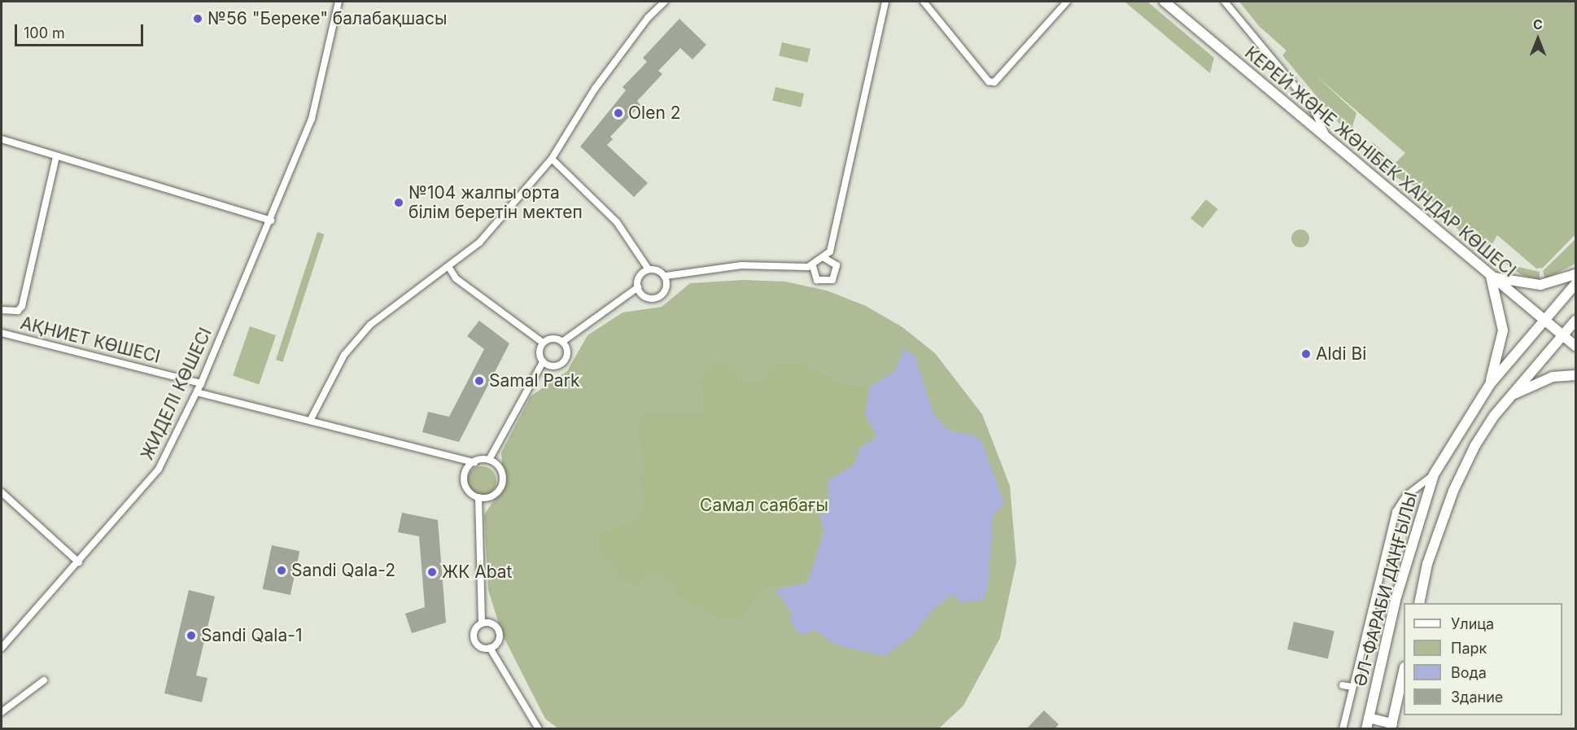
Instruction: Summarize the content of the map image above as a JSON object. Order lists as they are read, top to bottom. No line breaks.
{"streets":{"main road":["КЕРЕЙ ЖӘНЕ ЖӘНІБЕК ХАНДАР КӨШЕСІ","ӘЛ-ФАРАБИ ДАҢҒЫЛЫ"],"street":["АҚНИЕТ КӨШЕСІ","ЖИДЕЛІ КӨШЕСІ"]},"crossings":[["КЕРЕЙ ЖӘНЕ ЖӘНІБЕК ХАНДАР КӨШЕСІ","ӘЛ-ФАРАБИ ДАҢҒЫЛЫ"],["АҚНИЕТ КӨШЕСІ","ЖИДЕЛІ КӨШЕСІ"]],"parks":["Самал саябағы"],"places":["№56 \"Береке\" балабақшасы","Olen 2","№104 жалпы орта білім беретін мектеп","Aldi Bi","Samal Park","Sandi Qala-2","ЖК Abat","Sandi Qala-1"],"legend":["Улица","Парк","Вода","Здание"],"scale_bar":"100 m","north":"top"}
